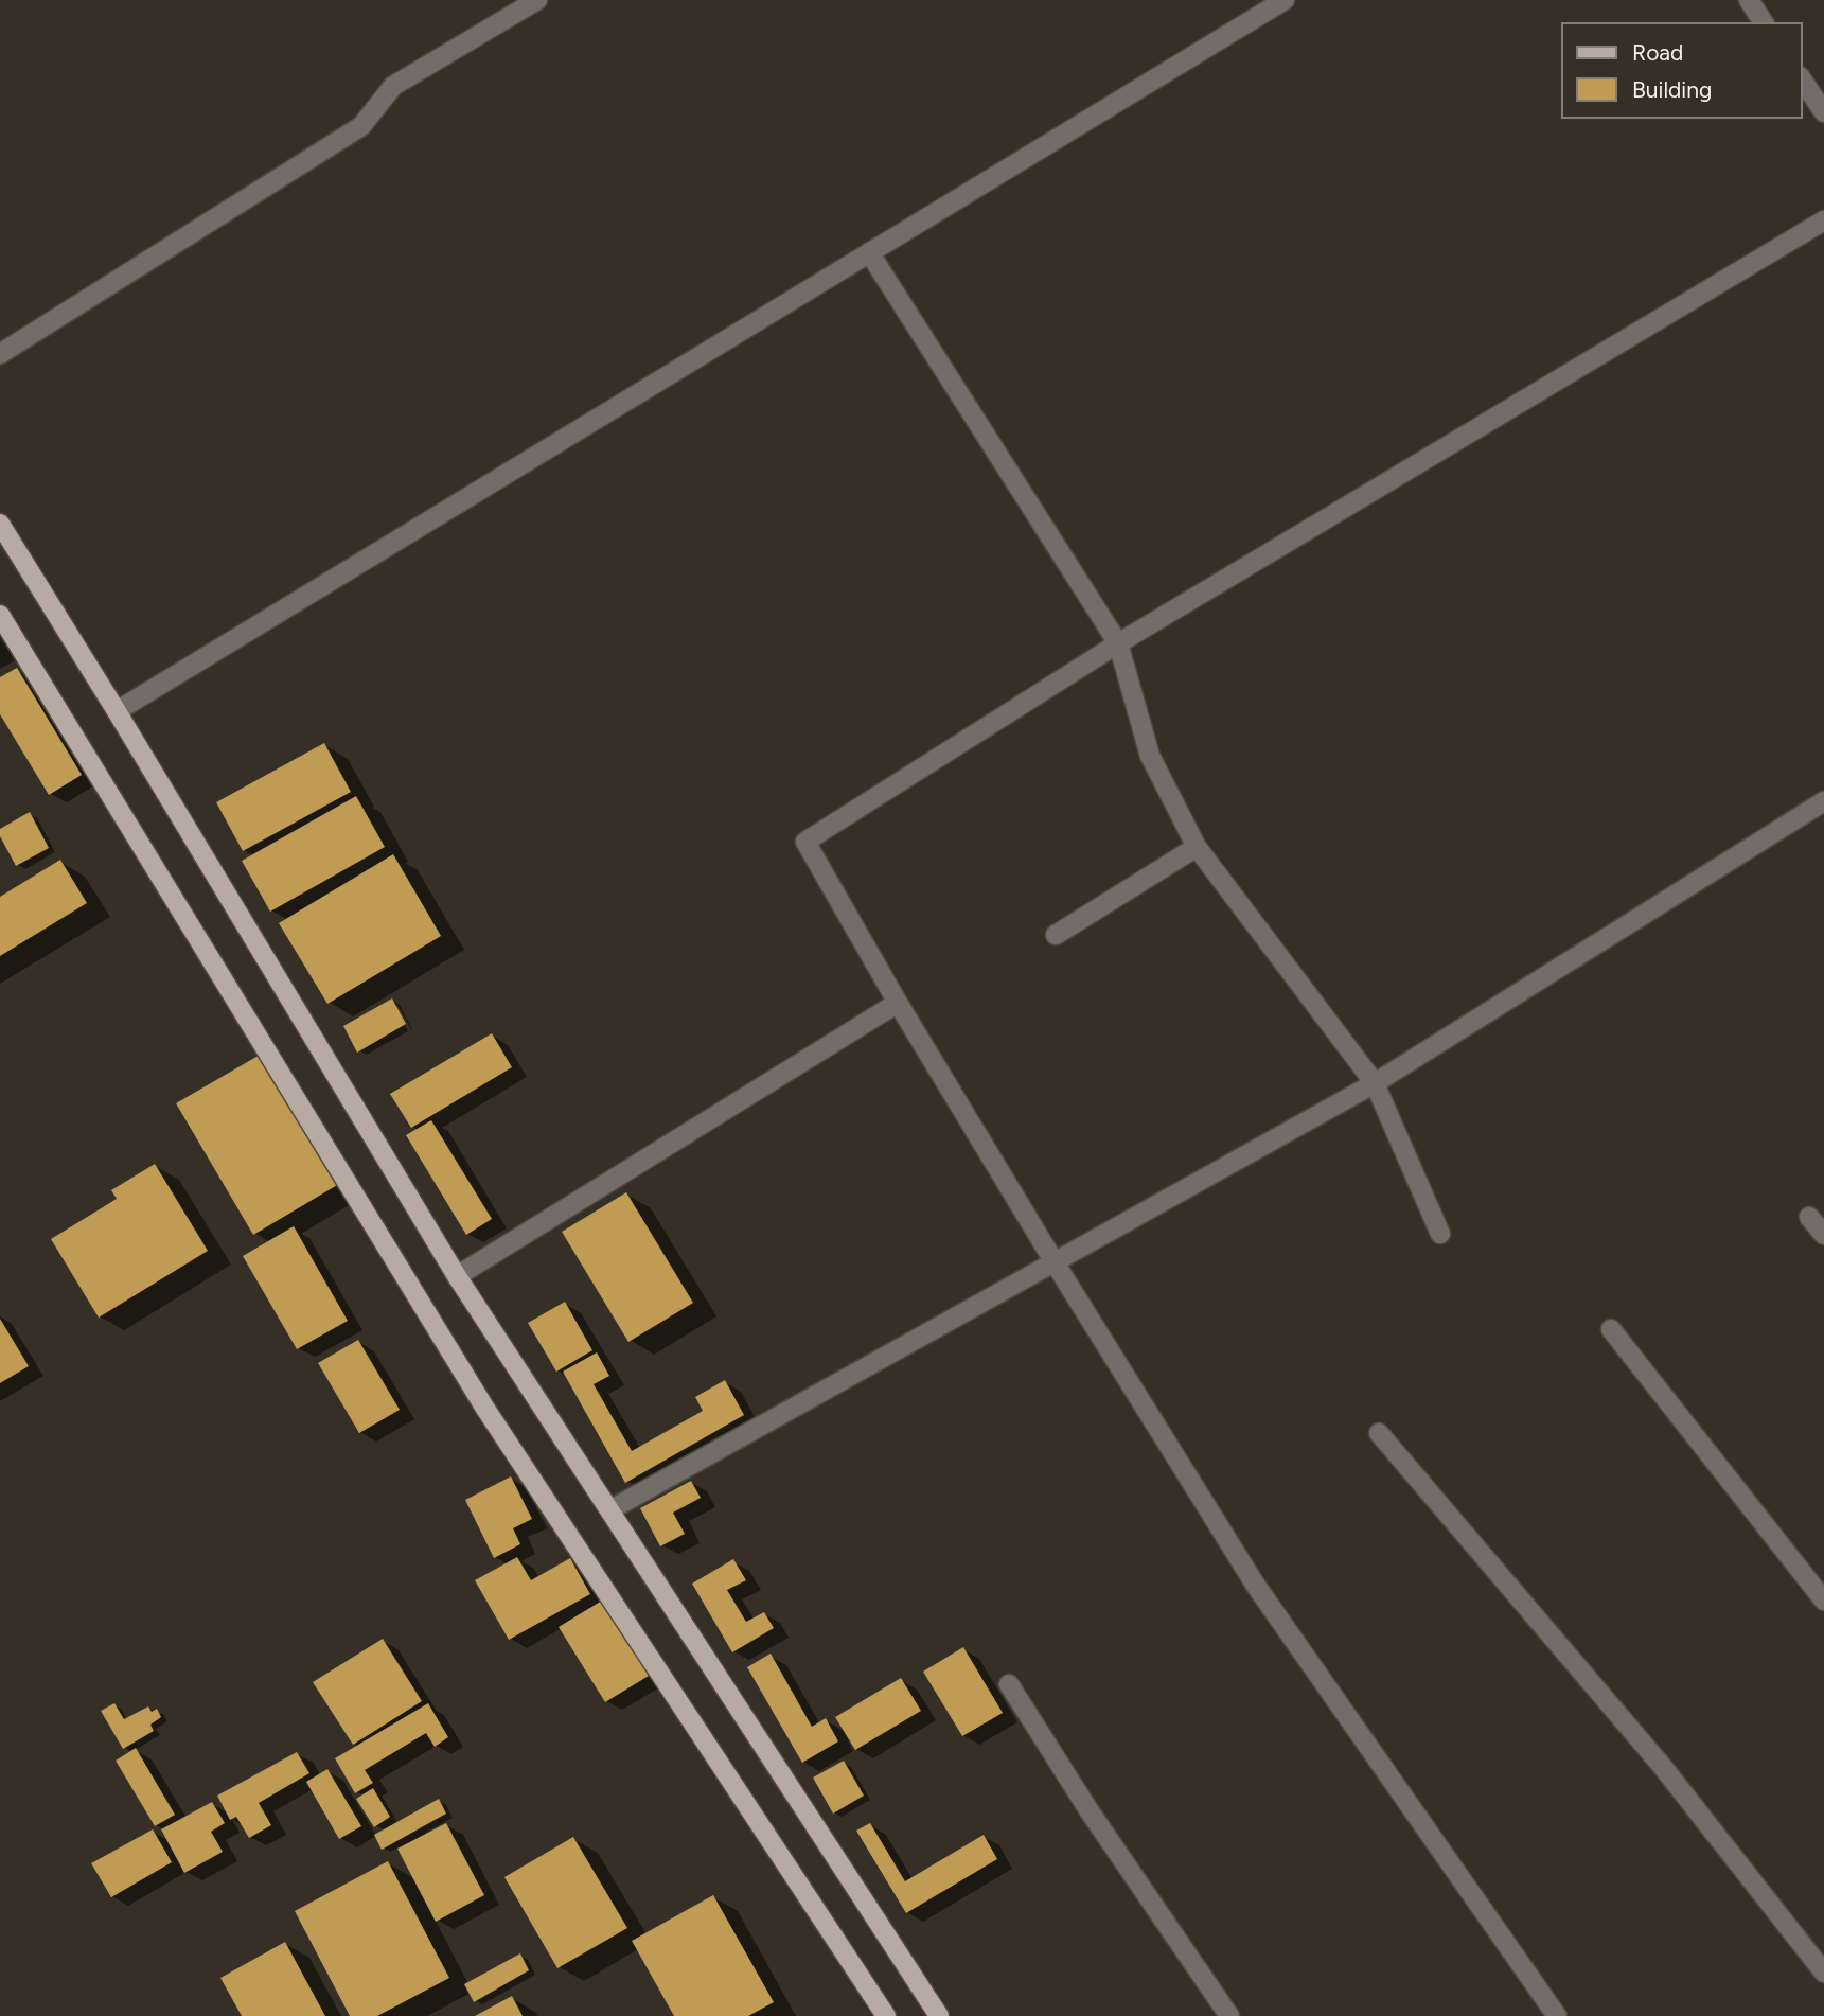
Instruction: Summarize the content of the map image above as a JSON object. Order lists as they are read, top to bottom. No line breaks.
{"legend":["Road","Building"]}
